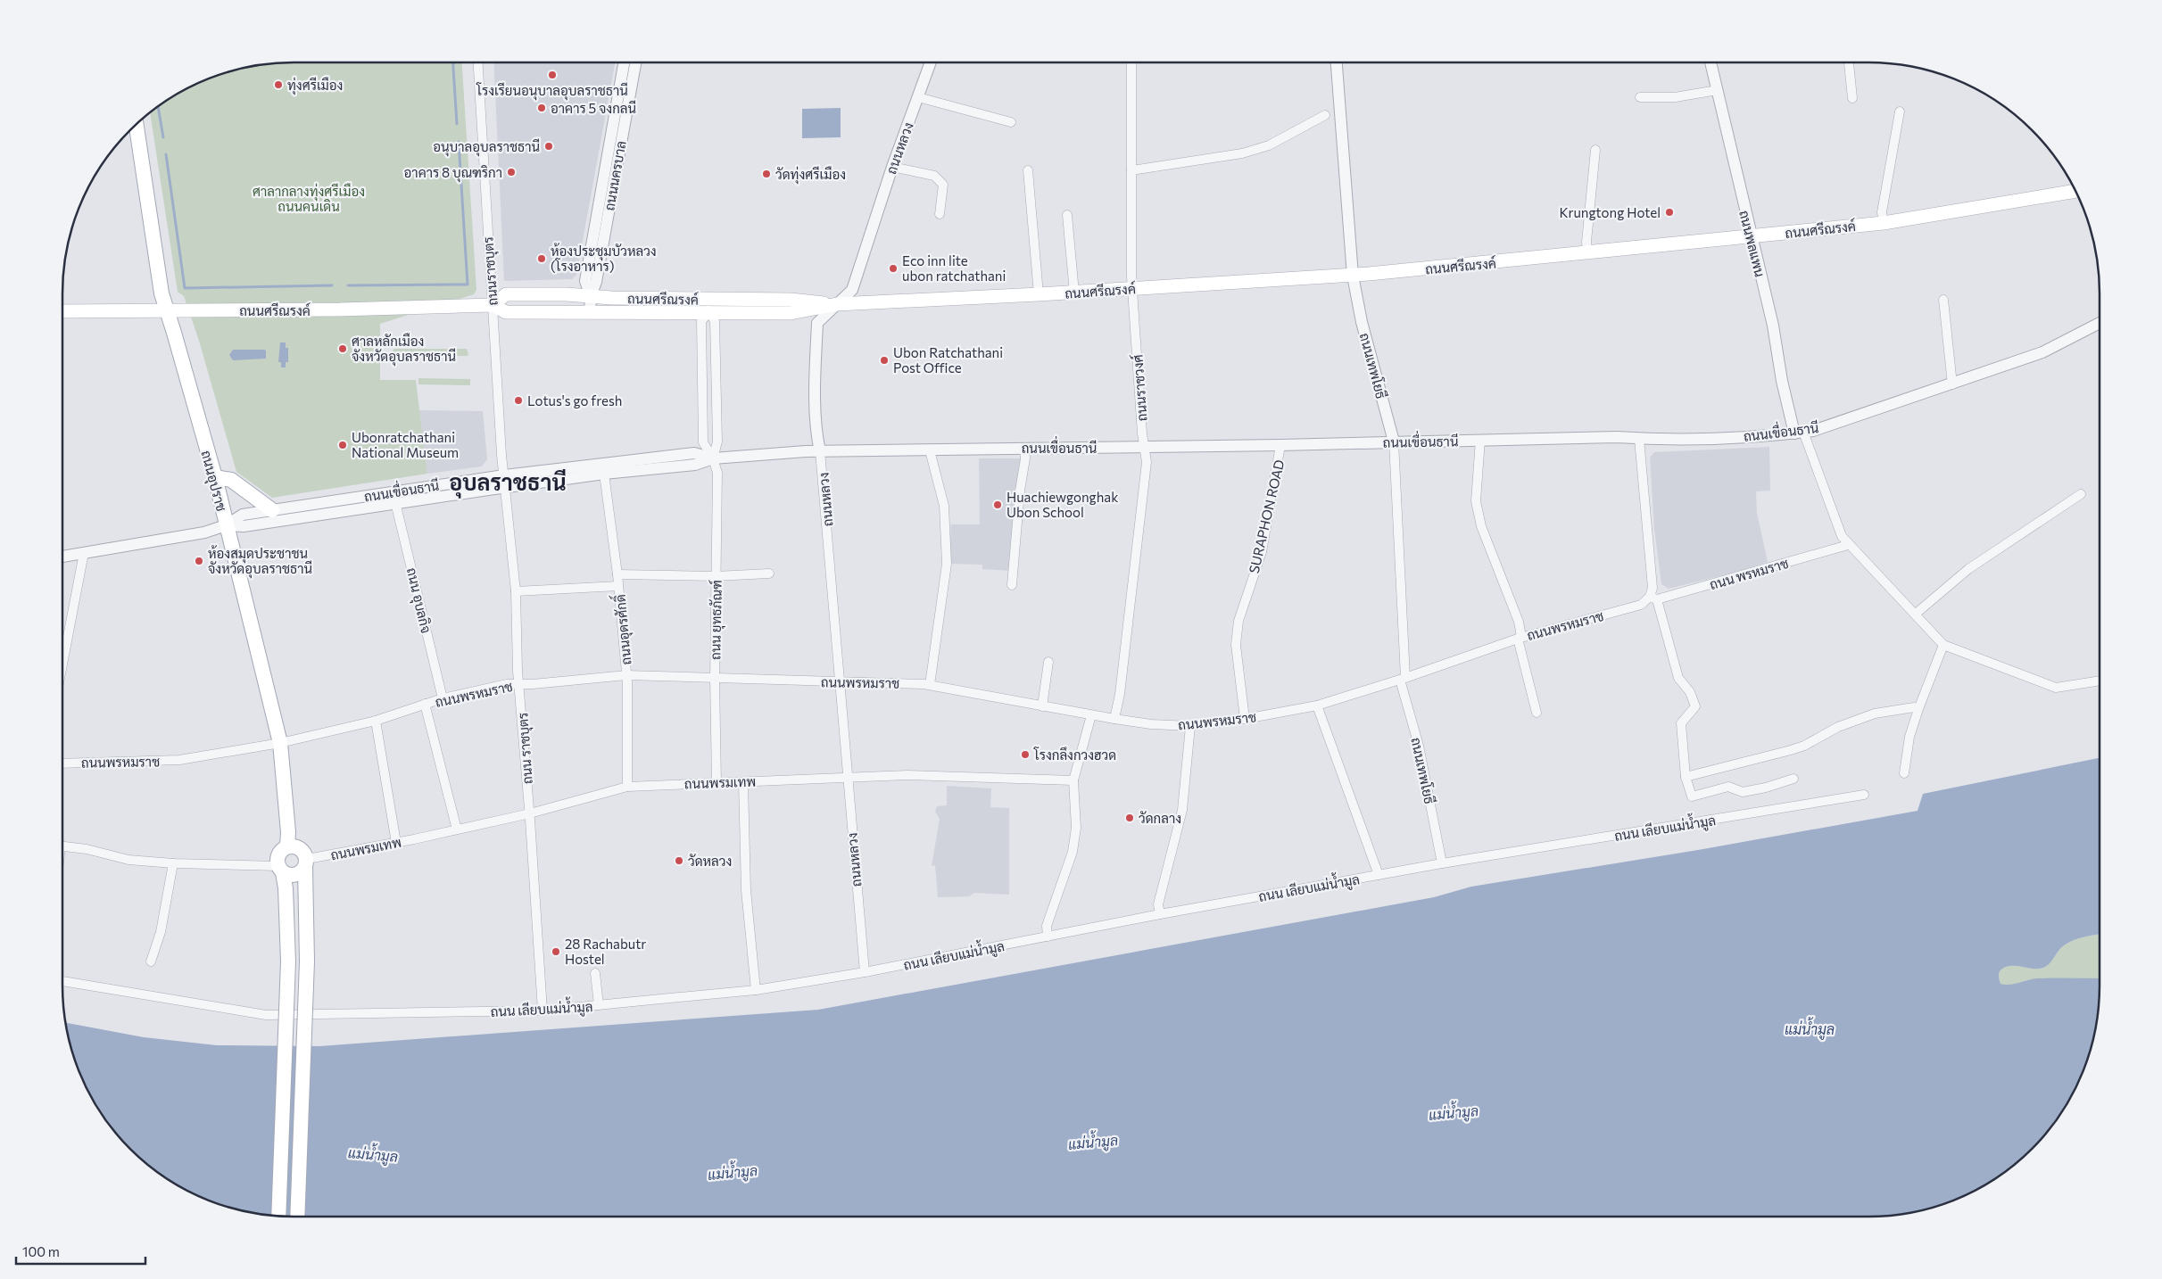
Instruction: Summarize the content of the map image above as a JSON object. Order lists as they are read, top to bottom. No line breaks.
{"streets":{"main road":["ถนนศรีณรงค์","ถนนอุปราช"],"street":["ถนนหลวง","ถนนนครบาล","ถนนพลแพน","ถนนราชบุตร","ถนนเทพโยธี","ถนนราชวงศ์","ถนนเขื่อนธานี","SURAPHON ROAD","ถนน พรหมราช","ถนน อุบลกิจ","ถนน ยุทธภัณฑ์","ถนนพรหมราช","ถนนอุดรศักดิ์","ถนน ราชบุตร","ถนนพรมเทพ","ถนน เลียบแม่น้ำมูล"]},"crossings":[["ถนนหลวง","ถนนศรีณรงค์"],["ถนนหลวง","ถนนเขื่อนธานี"],["ถนนหลวง","ถนนพรหมราช"],["ถนนหลวง","ถนนพรมเทพ"],["ถนนหลวง","ถนน เลียบแม่น้ำมูล"],["ถนนนครบาล","ถนนศรีณรงค์"],["ถนนศรีณรงค์","ถนนพลแพน"],["ถนนศรีณรงค์","ถนนราชบุตร"],["ถนนศรีณรงค์","ถนนเทพโยธี"],["ถนนศรีณรงค์","ถนนราชวงศ์"],["ถนนศรีณรงค์","ถนนอุปราช"],["ถนนพลแพน","ถนนเขื่อนธานี"],["ถนนราชบุตร","ถนนเขื่อนธานี"],["ถนนราชบุตร","ถนน ราชบุตร"],["ถนนเทพโยธี","ถนนเขื่อนธานี"],["ถนนเทพโยธี","ถนนพรหมราช"],["ถนนเทพโยธี","ถนน เลียบแม่น้ำมูล"],["ถนนราชวงศ์","ถนนเขื่อนธานี"],["ถนนราชวงศ์","ถนนพรหมราช"],["ถนนเขื่อนธานี","ถนนอุปราช"],["ถนนเขื่อนธานี","SURAPHON ROAD"],["ถนนเขื่อนธานี","ถนน อุบลกิจ"],["ถนนเขื่อนธานี","ถนน ยุทธภัณฑ์"],["ถนนเขื่อนธานี","ถนนอุดรศักดิ์"],["ถนนเขื่อนธานี","ถนน ราชบุตร"],["ถนนอุปราช","ถนนพรหมราช"],["ถนนอุปราช","ถนนพรมเทพ"],["SURAPHON ROAD","ถนนพรหมราช"],["ถนน พรหมราช","ถนนพรหมราช"],["ถนน อุบลกิจ","ถนนพรหมราช"],["ถนน ยุทธภัณฑ์","ถนนพรหมราช"],["ถนน ยุทธภัณฑ์","ถนนพรมเทพ"],["ถนนพรหมราช","ถนนอุดรศักดิ์"],["ถนนพรหมราช","ถนน ราชบุตร"],["ถนนอุดรศักดิ์","ถนนพรมเทพ"],["ถนน ราชบุตร","ถนนพรมเทพ"],["ถนน ราชบุตร","ถนน เลียบแม่น้ำมูล"]],"districts":["อุบลราชธานี"],"water":["แม่น้ำมูล"],"parks":["ศาลากลางทุ่งศรีเมือง ถนนคนเดิน"],"places":["โรงเรียนอนุบาลอุบลราชธานี","ทุ่งศรีเมือง","อาคาร 5 จงกลนี","อนุบาลอุบลราชธานี","อาคาร 8 บุณฑริกา","วัดทุ่งศรีเมือง","Krungtong Hotel","ห้องประชุมบัวหลวง (โรงอาหาร)","Eco inn lite ubon ratchathani","ศาลหลักเมือง จังหวัดอุบลราชธานี","Ubon Ratchathani Post Office","Lotus's go fresh","Ubonratchathani National Museum","Huachiewgonghak Ubon School","ห้องสมุดประชาชน จังหวัดอุบลราชธานี","โรงกลึงกวงฮวด","วัดกลาง","วัดหลวง","28 Rachabutr Hostel"],"scale_bar":"100 m"}
